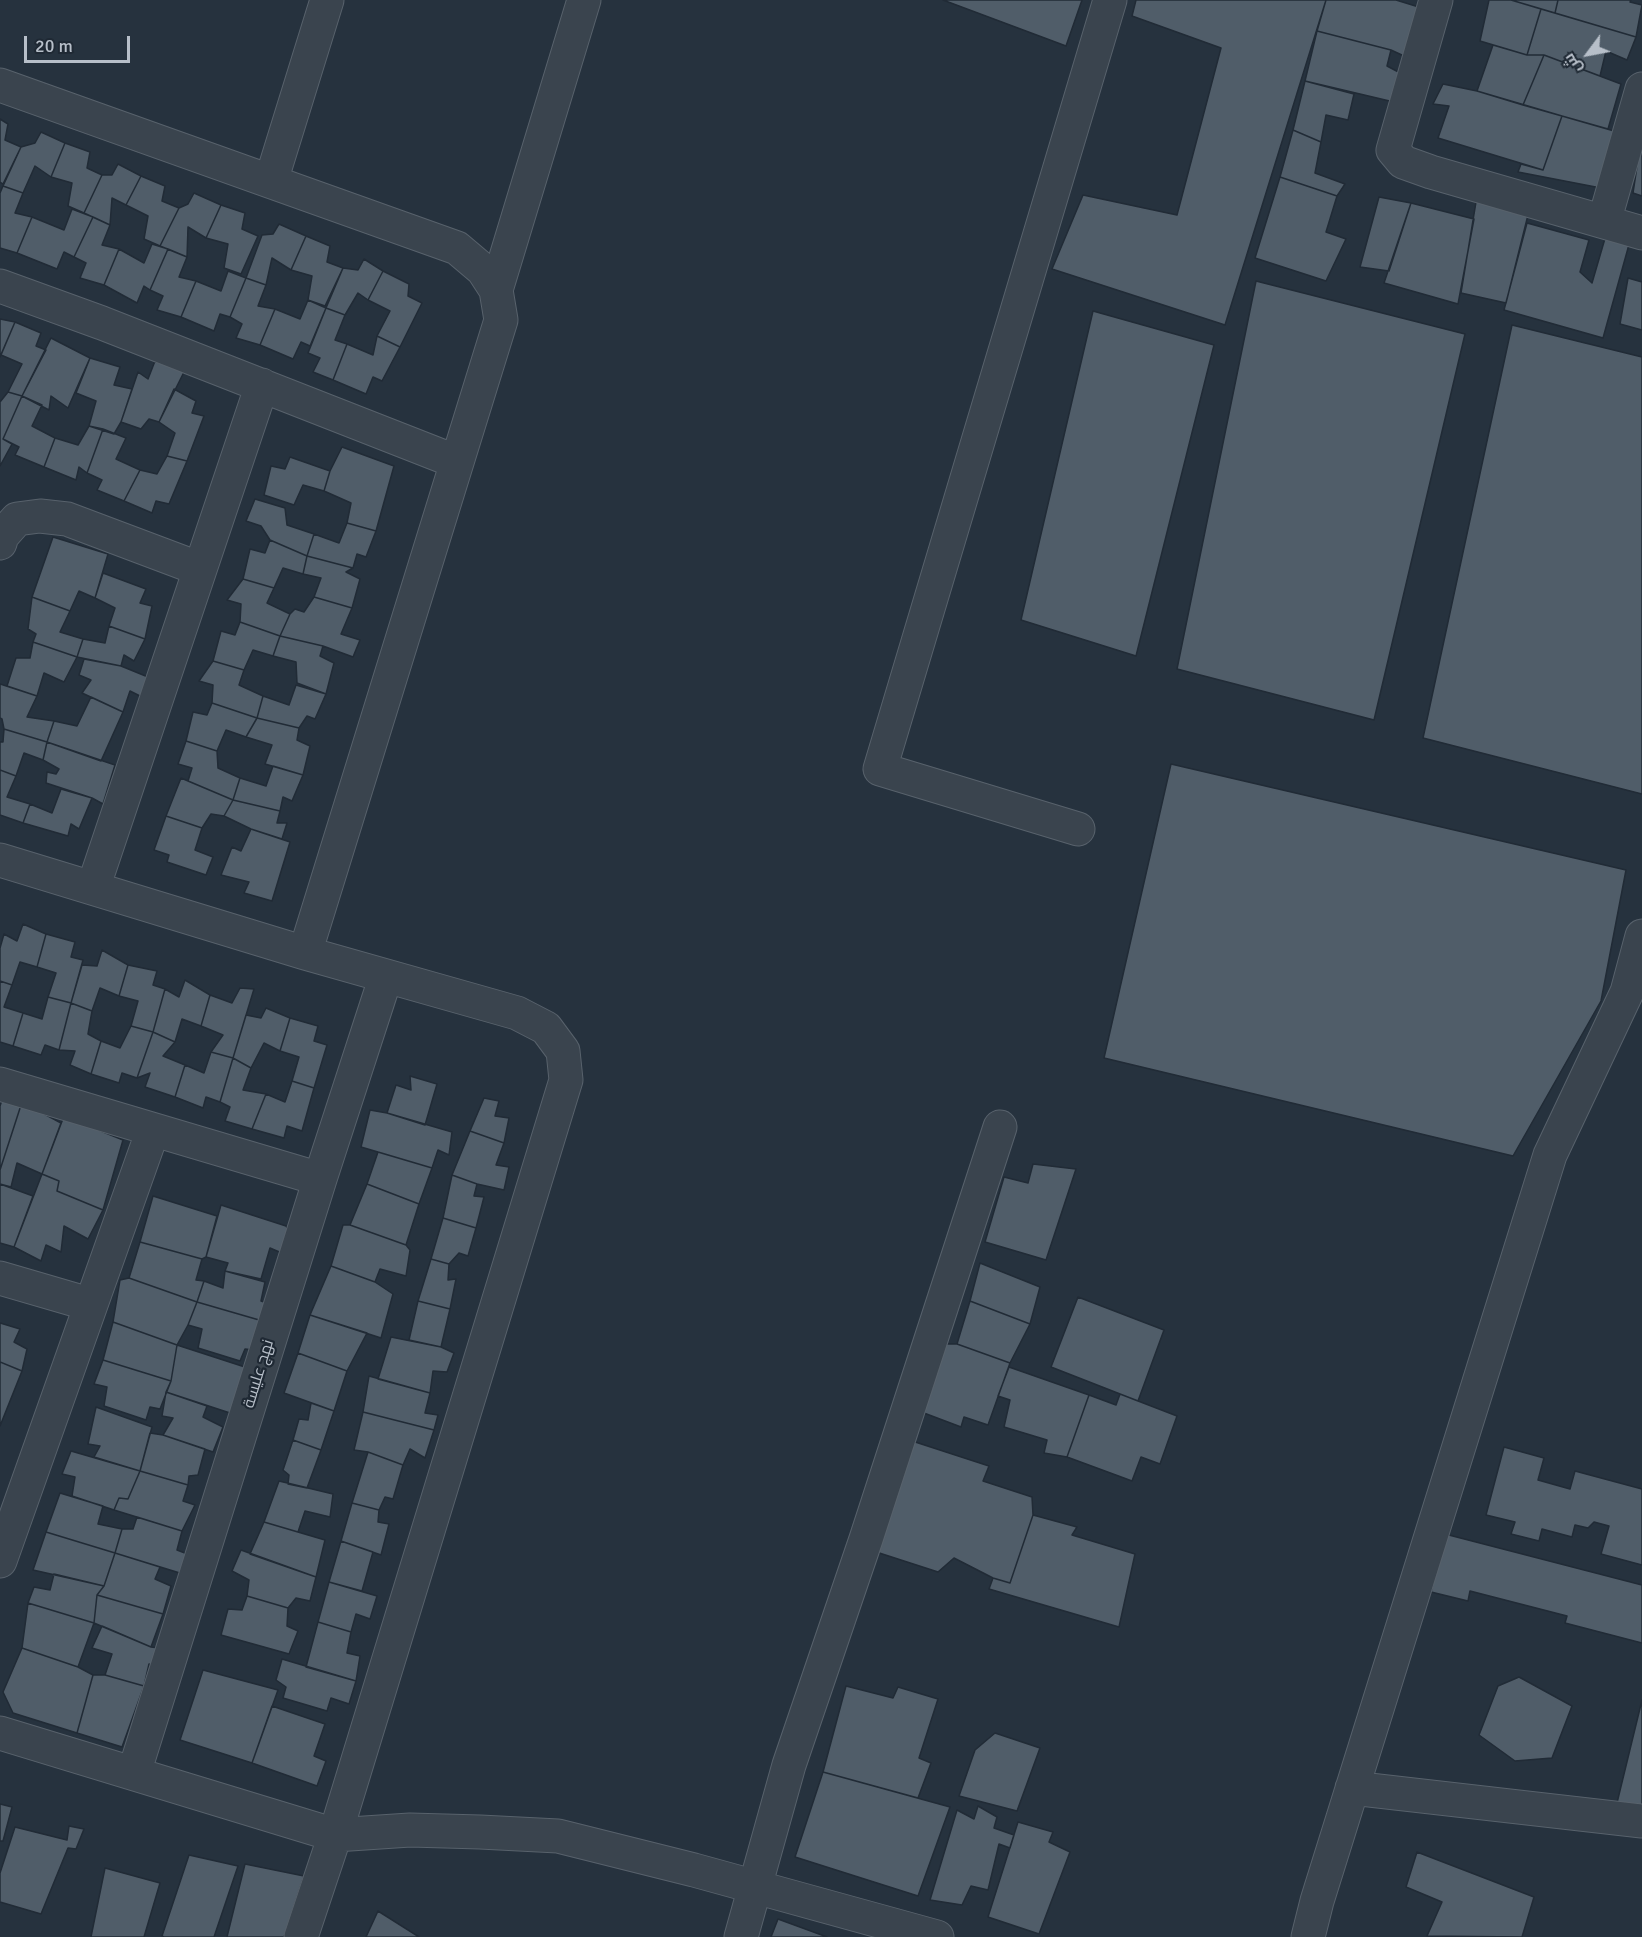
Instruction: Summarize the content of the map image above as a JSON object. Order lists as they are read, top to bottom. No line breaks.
{"streets":{"street":["نهج عليسة"]},"scale_bar":"20 m","north":"bottom left"}
